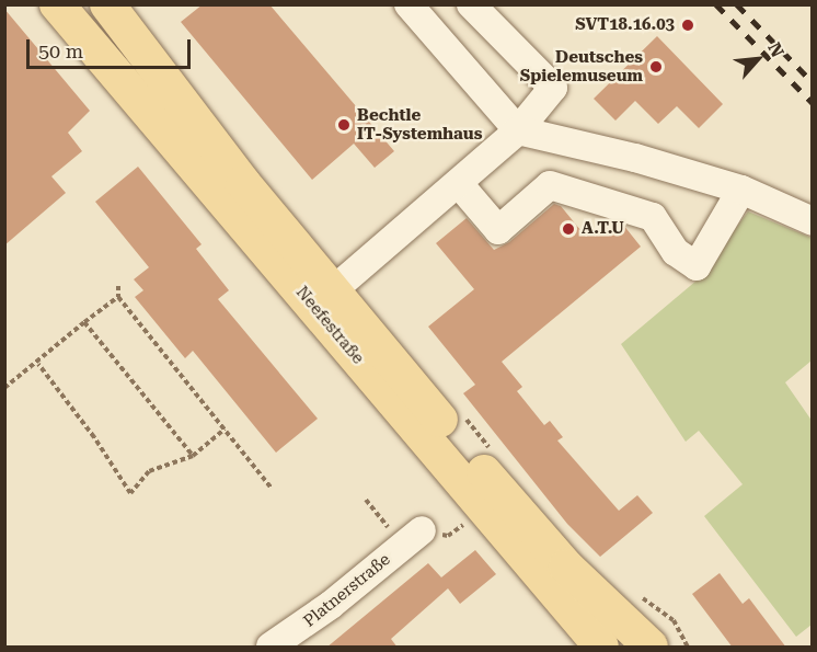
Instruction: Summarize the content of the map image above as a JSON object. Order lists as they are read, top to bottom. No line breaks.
{"streets":{"main road":["Neefestraße"],"street":["Platnerstraße"]},"places":["SVT18.16.03","Deutsches Spielemuseum","Bechtle IT-Systemhaus","A.T.U"],"scale_bar":"50 m","north":"top right"}
